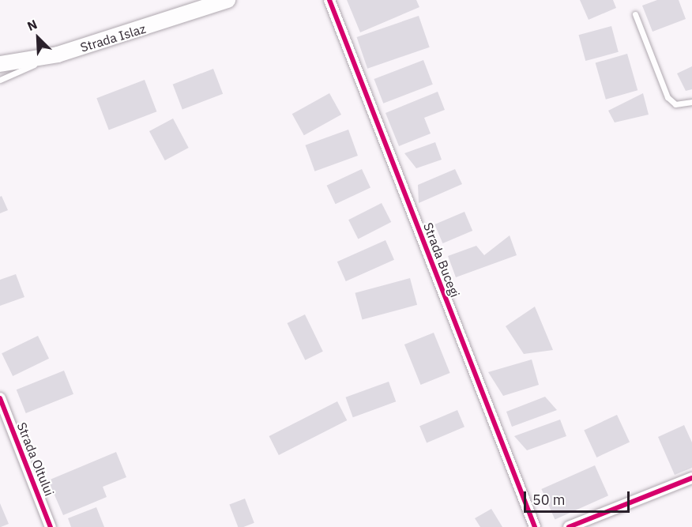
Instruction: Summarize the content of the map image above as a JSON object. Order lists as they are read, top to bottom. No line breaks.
{"streets":{"main road":["Strada Islaz"],"street":["Strada Bucegi","Strada Oltului"]},"scale_bar":"50 m","north":"top left"}
